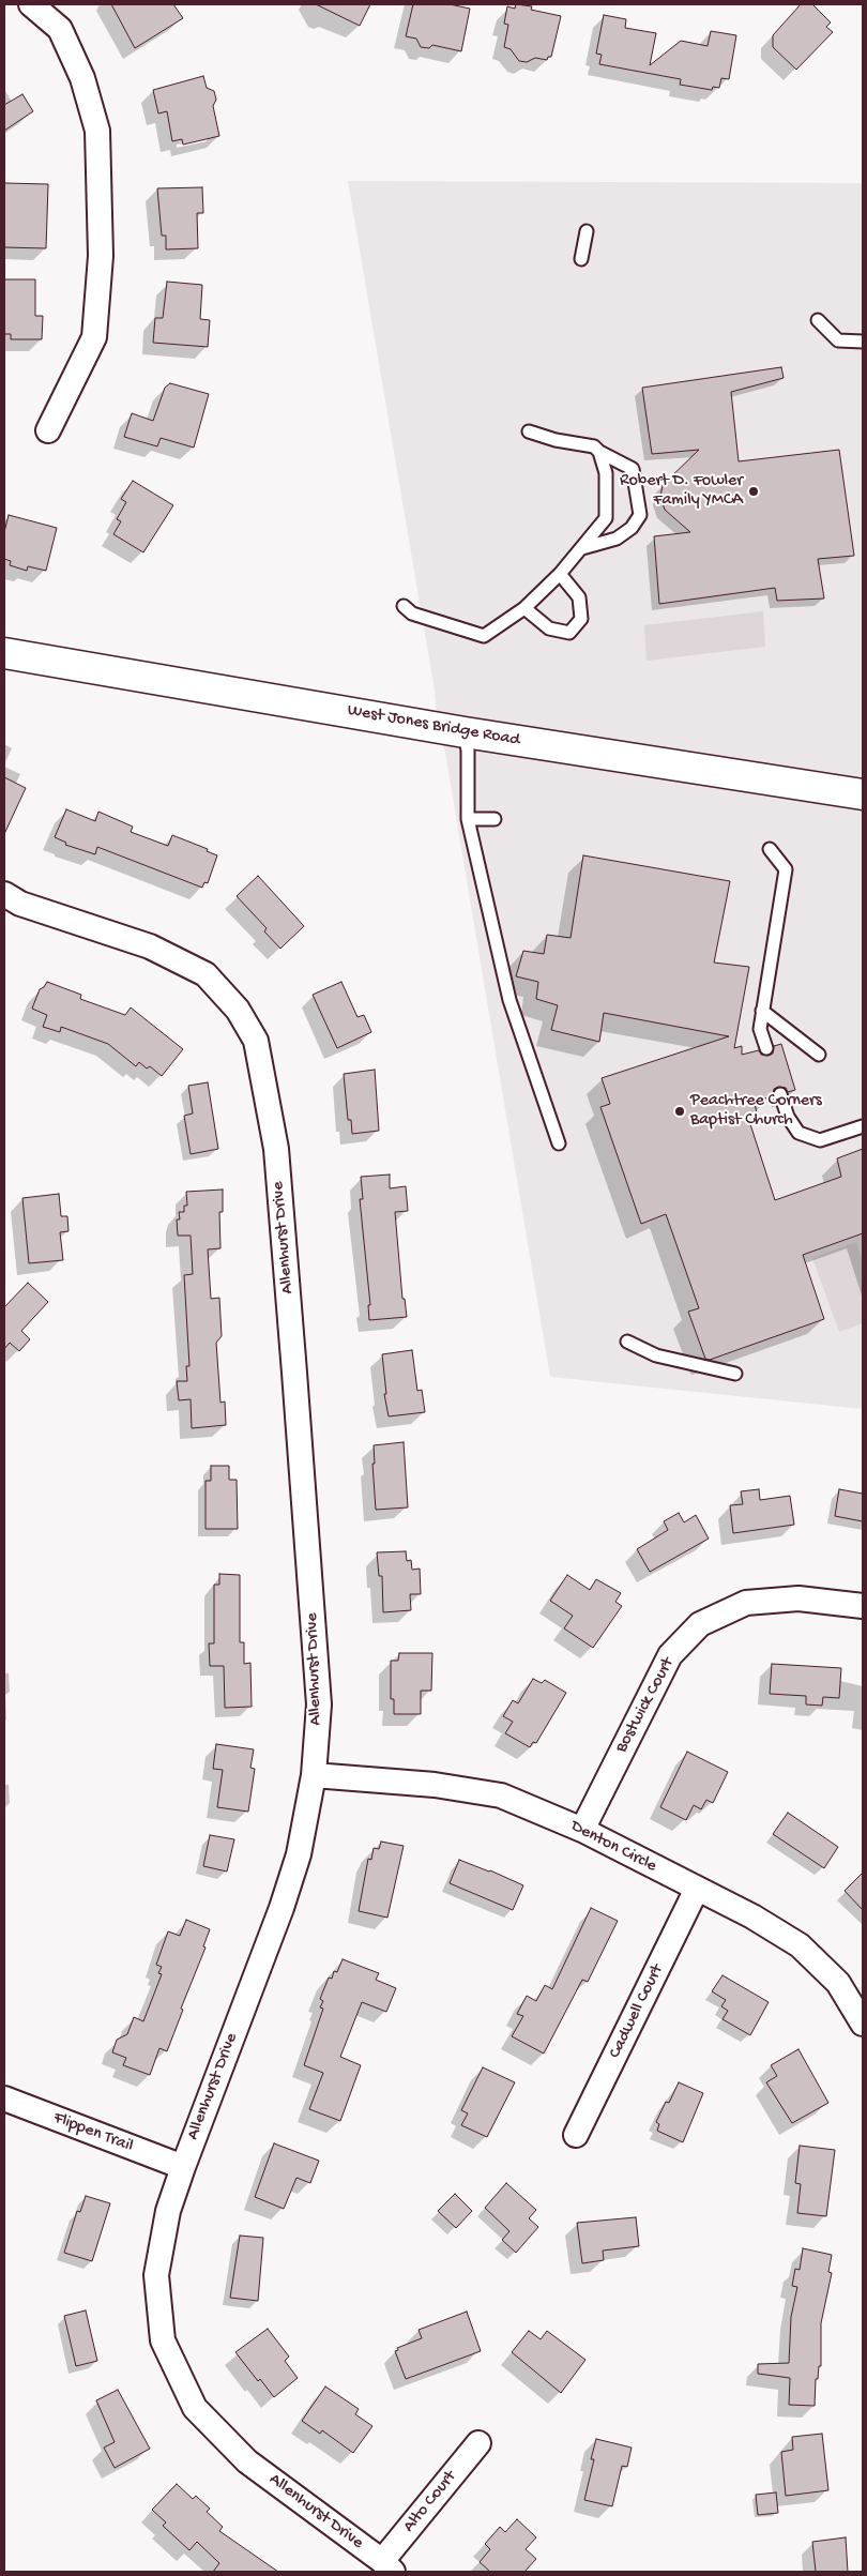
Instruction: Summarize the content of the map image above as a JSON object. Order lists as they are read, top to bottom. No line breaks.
{"streets":{"street":["West Jones Bridge Road","Allenhurst Drive","Bostwick Court","Denton Circle","Cadwell Court","Flippen Trail","Alto Court"]},"crossings":[["Allenhurst Drive","Denton Circle"],["Allenhurst Drive","Flippen Trail"],["Allenhurst Drive","Alto Court"],["Bostwick Court","Denton Circle"],["Denton Circle","Cadwell Court"]],"places":["Robert D. Fowler Family YMCA","Peachtree Corners Baptist Church"]}
